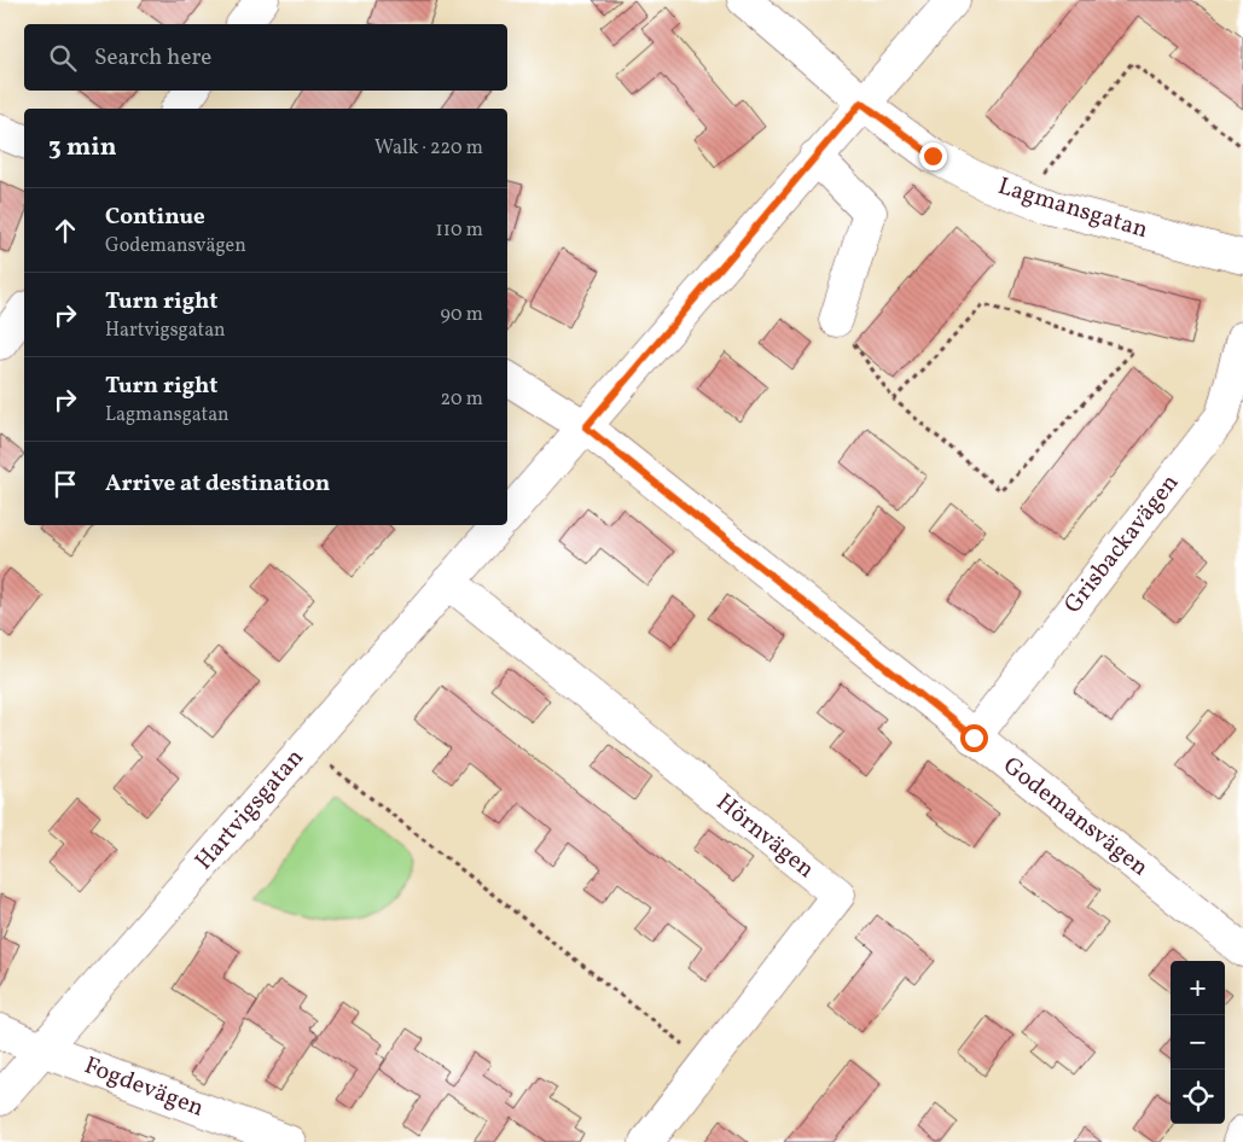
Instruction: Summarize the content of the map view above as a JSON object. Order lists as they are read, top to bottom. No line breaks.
{"streets":{"street":["Lagmansgatan","Grisbackavägen","Hartvigsgatan","Godemansvägen","Hörnvägen","Fogdevägen"]},"crossings":[["Lagmansgatan","Hartvigsgatan"],["Grisbackavägen","Godemansvägen"],["Hartvigsgatan","Godemansvägen"],["Hartvigsgatan","Hörnvägen"],["Hartvigsgatan","Fogdevägen"]],"page":{"search":"Search here","heading":["3 min","Walk · 220 m"],"list":[["Continue","Godemansvägen","110 m"],["Turn right","Hartvigsgatan","90 m"],["Turn right","Lagmansgatan","20 m"],"Arrive at destination"],"map_buttons":["+","−"]}}
